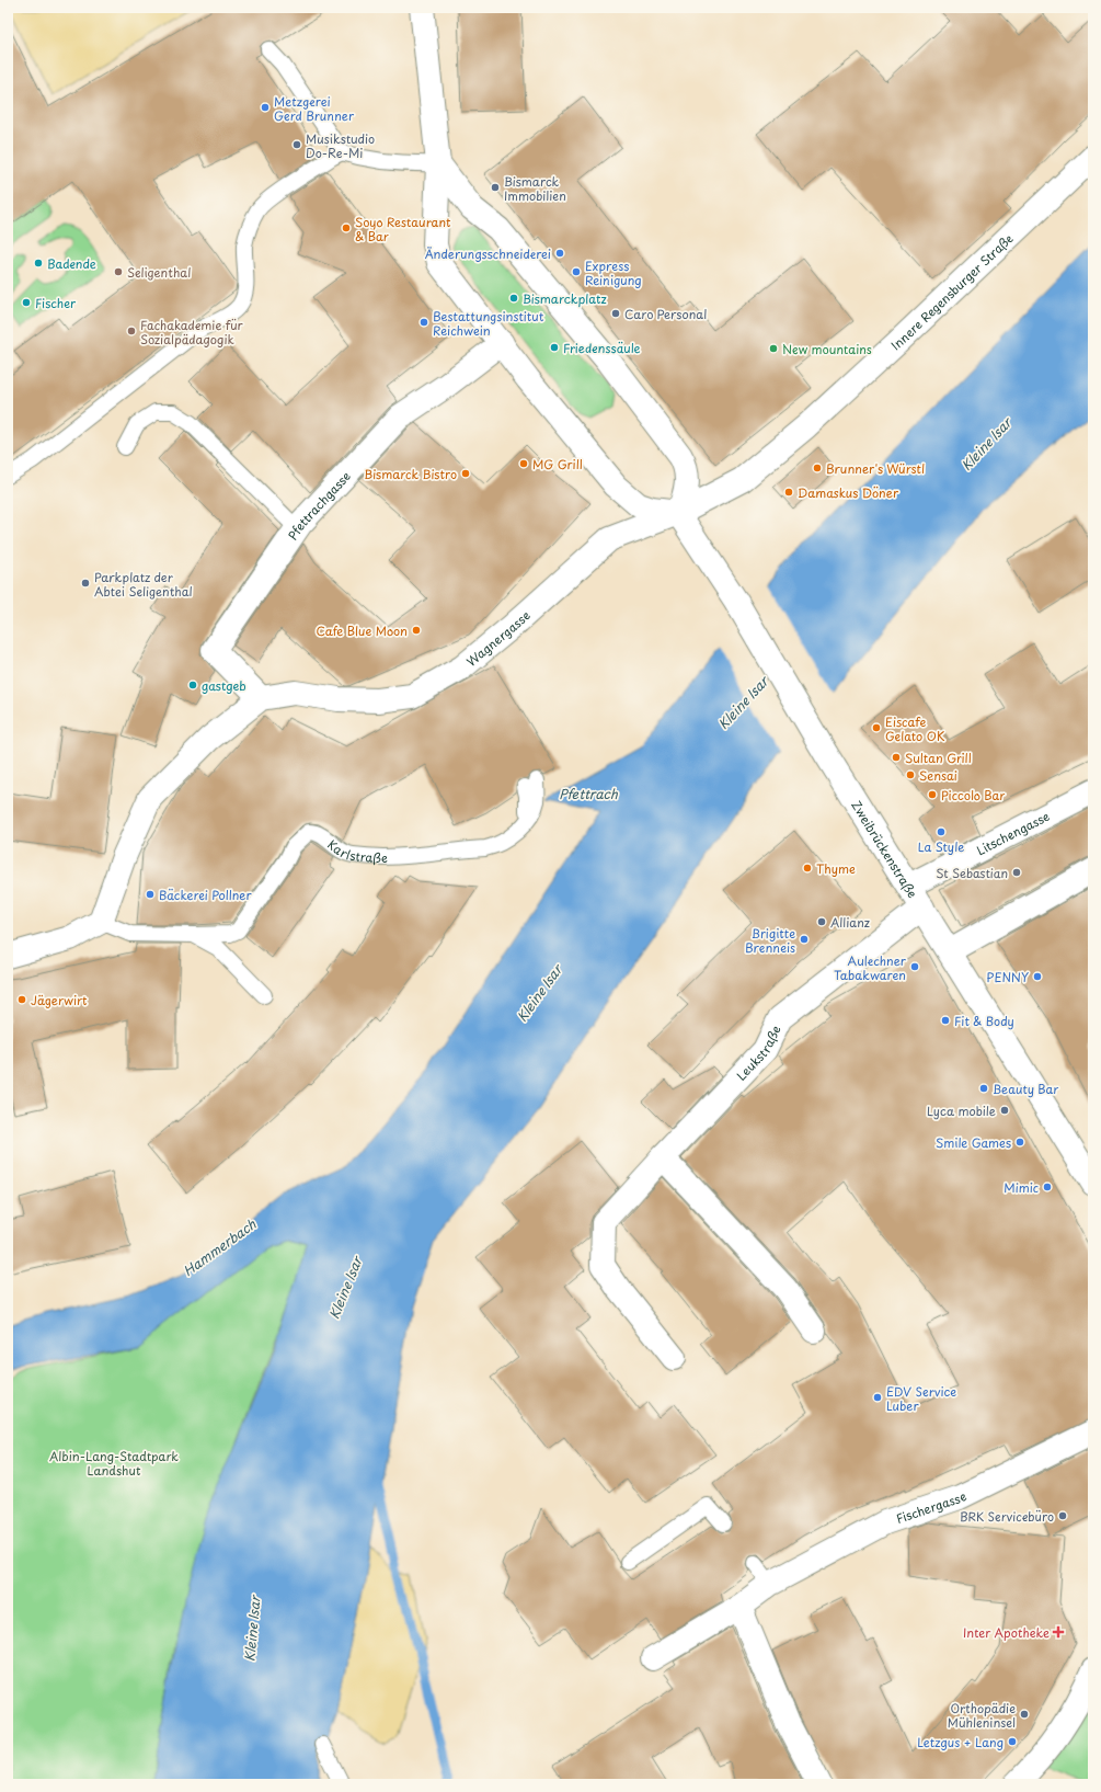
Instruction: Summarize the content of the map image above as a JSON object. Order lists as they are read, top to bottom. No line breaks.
{"streets":{"street":["Innere Regensburger Straße","Pfettrachgasse","Wagnergasse","Litschengasse","Zweibrückenstraße","Leukstraße","Fischergasse"],"lane":["Karlstraße"]},"crossings":[["Innere Regensburger Straße","Wagnergasse"],["Innere Regensburger Straße","Zweibrückenstraße"],["Pfettrachgasse","Wagnergasse"],["Wagnergasse","Zweibrückenstraße"],["Litschengasse","Zweibrückenstraße"],["Zweibrückenstraße","Leukstraße"]],"water":["Kleine Isar","Pfettrach","Hammerbach"],"parks":["Albin-Lang-Stadtpark Landshut"],"places":{"other":["Metzgerei Gerd Brunner","Musikstudio Do-Re-Mi","Bismarck Immobilien","Soyo Restaurant & Bar","Änderungsschneiderei","Badende","Seligenthal","Express Reinigung","Bismarckplatz","Fischer","Caro Personal","Bestattungsinstitut Reichwein","Fachakademie für Sozialpädagogik","Friedenssäule","New mountains","MG Grill","Brunner's Würstl","Bismarck Bistro","Damaskus Döner","Parkplatz der Abtei Seligenthal","Cafe Blue Moon","gastgeb","Eiscafe Gelato OK","Sultan Grill","Sensai","Piccolo Bar","La Style","Thyme","St Sebastian","Bäckerei Pollner","Allianz","Brigitte Brenneis","Aulechner Tabakwaren","PENNY","Jägerwirt","Fit & Body","Beauty Bar","Lyca mobile","Smile Games","Mimic","EDV Service Luber","BRK Servicebüro","Orthopädie Mühleninsel","Letzgus + Lang"],"health":["Inter Apotheke"]}}
